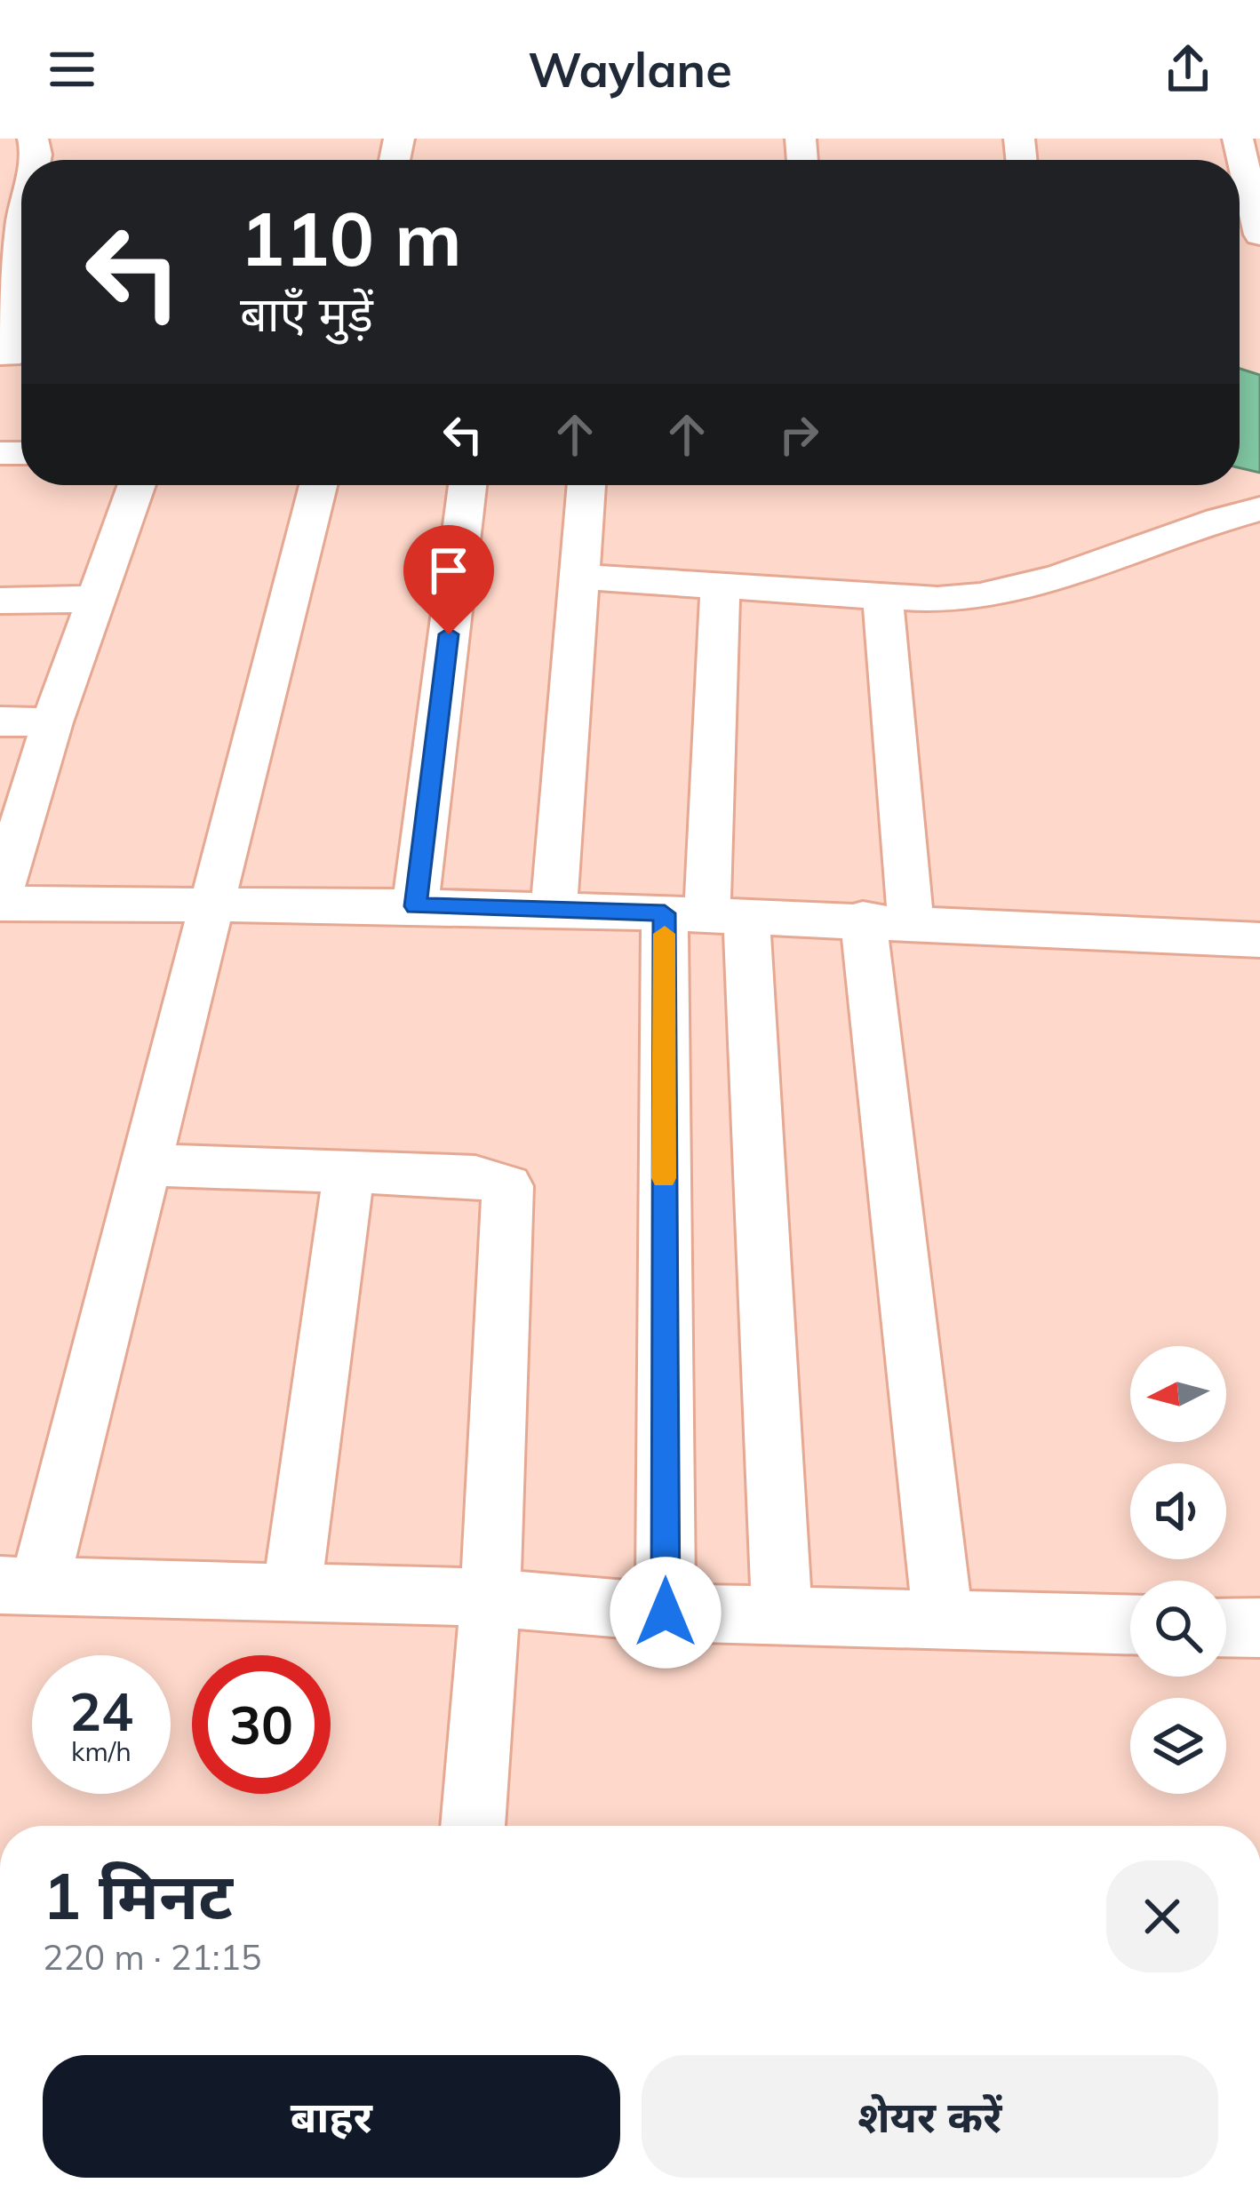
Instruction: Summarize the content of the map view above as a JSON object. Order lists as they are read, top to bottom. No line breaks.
{"north":"left","page":{"header":"Waylane","turn":["110 m","बाएँ मुड़ें"],"speed":"24 km/h","limit":"30","heading":["1 मिनट","220 m · 21:15"],"buttons":["बाहर","शेयर करें"]}}
